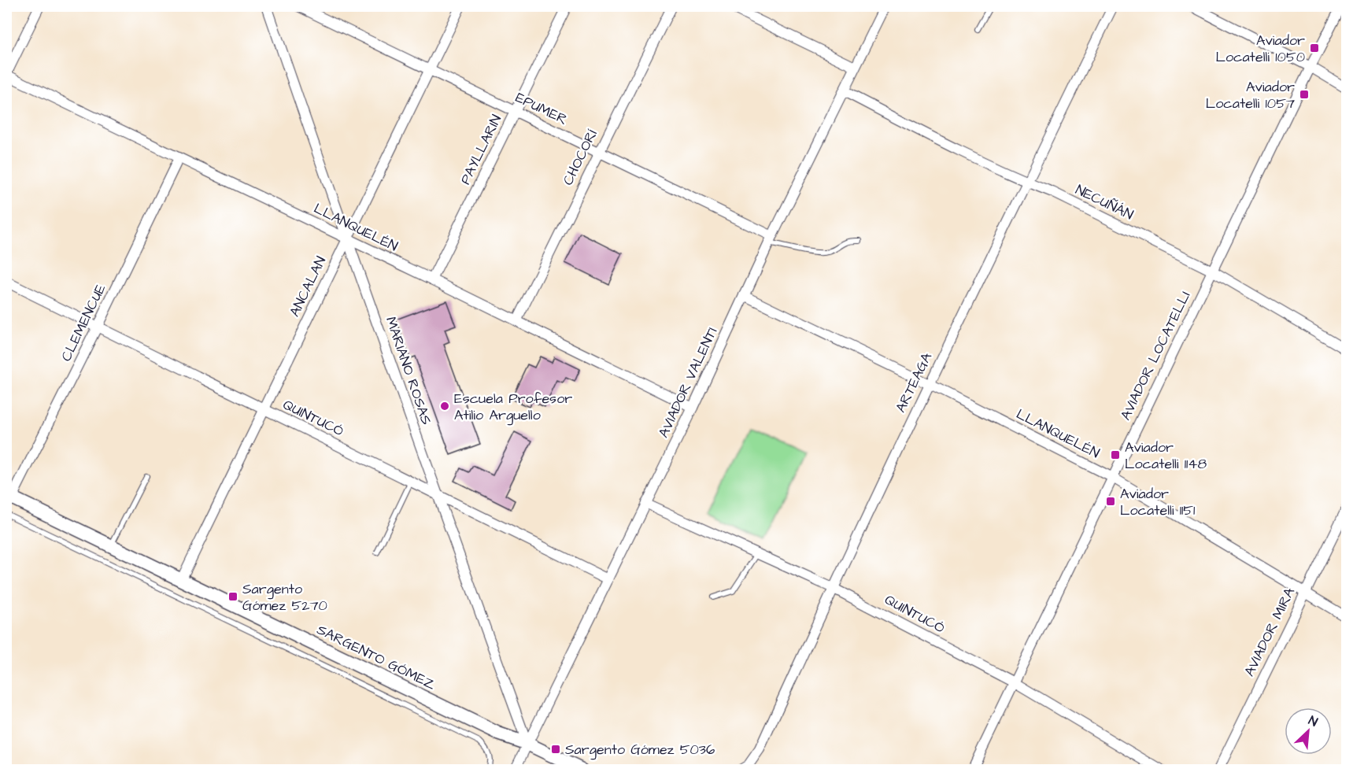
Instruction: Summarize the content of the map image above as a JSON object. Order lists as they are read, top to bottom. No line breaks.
{"streets":{"main road":["SARGENTO GÓMEZ"],"street":["EPUMER","PAYLLARIN","CHOCORÍ","NECUÑÁN","LLANQUELÉN","ANCALAN","CLEMENCUE","AVIADOR LOCATELLI","MARIANO ROSAS","AVIADOR VALENTI","ARTEAGA","QUINTUCÓ","AVIADOR MIRA"]},"crossings":[["EPUMER","PAYLLARIN"],["EPUMER","CHOCORÍ"],["EPUMER","ANCALAN"],["EPUMER","AVIADOR VALENTI"],["PAYLLARIN","LLANQUELÉN"],["CHOCORÍ","LLANQUELÉN"],["NECUÑÁN","AVIADOR LOCATELLI"],["NECUÑÁN","AVIADOR VALENTI"],["NECUÑÁN","ARTEAGA"],["LLANQUELÉN","ANCALAN"],["LLANQUELÉN","CLEMENCUE"],["LLANQUELÉN","AVIADOR LOCATELLI"],["LLANQUELÉN","MARIANO ROSAS"],["LLANQUELÉN","AVIADOR VALENTI"],["LLANQUELÉN","ARTEAGA"],["LLANQUELÉN","AVIADOR MIRA"],["ANCALAN","MARIANO ROSAS"],["ANCALAN","QUINTUCÓ"],["ANCALAN","SARGENTO GÓMEZ"],["CLEMENCUE","QUINTUCÓ"],["CLEMENCUE","SARGENTO GÓMEZ"],["AVIADOR LOCATELLI","QUINTUCÓ"],["MARIANO ROSAS","AVIADOR VALENTI"],["MARIANO ROSAS","QUINTUCÓ"],["MARIANO ROSAS","SARGENTO GÓMEZ"],["AVIADOR VALENTI","QUINTUCÓ"],["AVIADOR VALENTI","SARGENTO GÓMEZ"],["ARTEAGA","QUINTUCÓ"]],"places":{"transit":["Aviador Locatelli 1050","Aviador Locatelli 1057","Aviador Locatelli 1148","Aviador Locatelli 1151","Sargento Gómez 5270","Sargento Gómez 5036"],"other":["Escuela Profesor Atilio Arguello"]},"north":"top right"}
